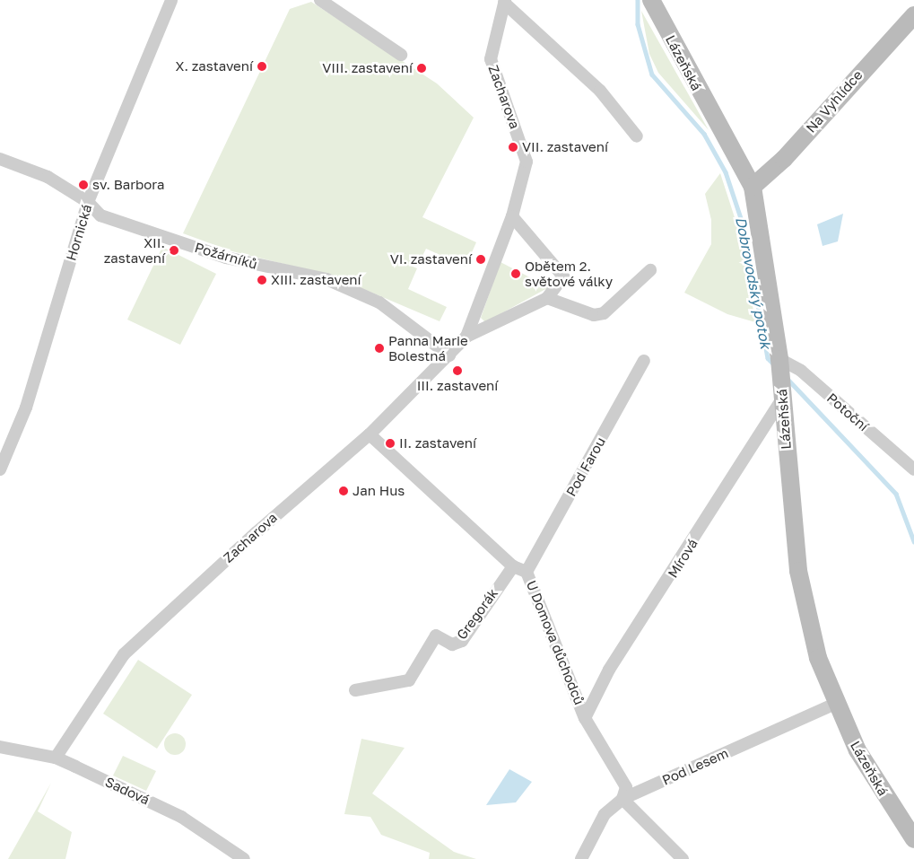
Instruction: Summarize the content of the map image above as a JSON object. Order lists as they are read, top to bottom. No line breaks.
{"streets":{"street":["Lázeňská","Zacharova","Na Vyhlídce","Hornická","Požárníků","Potoční","Pod Farou","Mírová","Gregorák","U Domova důchodců","Pod Lesem","Sadová"]},"crossings":[["Lázeňská","Na Vyhlídce"],["Lázeňská","Potoční"],["Lázeňská","Mírová"],["Lázeňská","Pod Lesem"],["Zacharova","Požárníků"],["Zacharova","U Domova důchodců"],["Zacharova","Sadová"],["Hornická","Požárníků"],["Pod Farou","U Domova důchodců"],["Mírová","U Domova důchodců"],["Gregorák","U Domova důchodců"],["U Domova důchodců","Pod Lesem"]],"water":["Dobrovodský potok"],"places":["X. zastavení","VIII. zastavení","VII. zastavení","sv. Barbora","XII. zastavení","VI. zastavení","Obětem 2. světové války","XIII. zastavení","Panna Marie Bolestná","III. zastavení","II. zastavení","Jan Hus"]}
